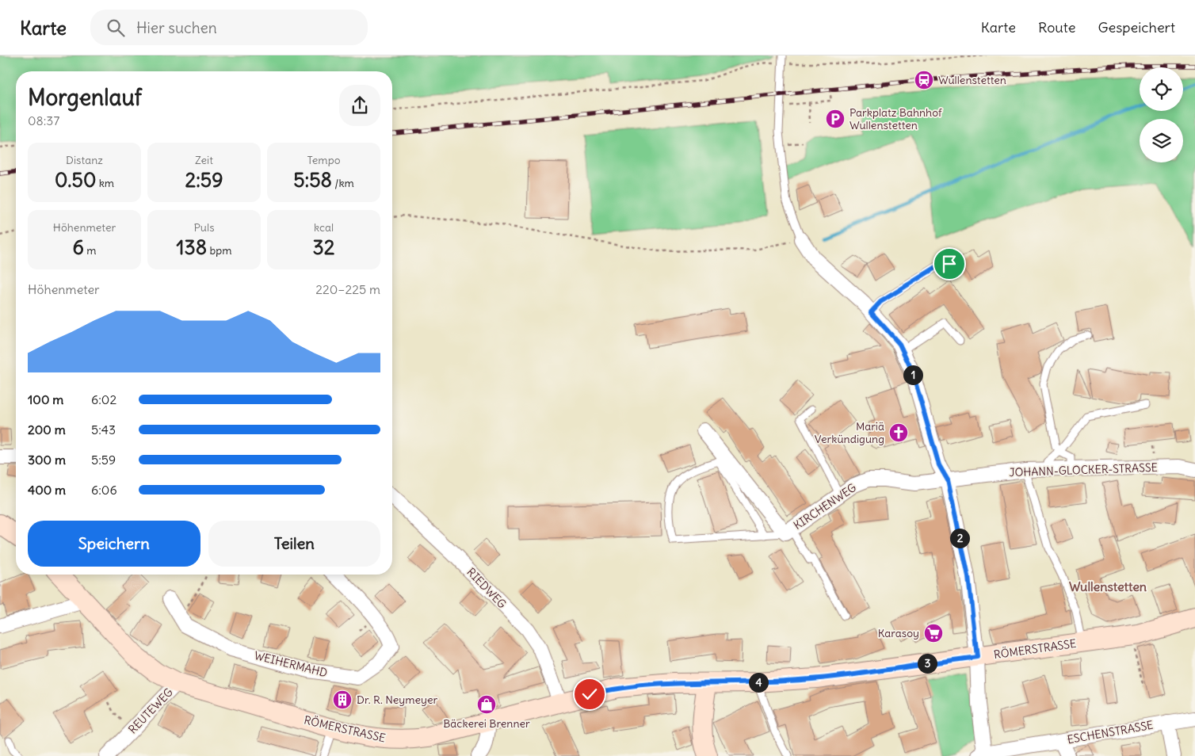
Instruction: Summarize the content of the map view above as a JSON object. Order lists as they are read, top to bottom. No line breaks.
{"streets":{"main road":["RÖMERSTRASSE"],"street":["JOHANN-GLOCKER-STRASSE","KIRCHENWEG","RIEDWEG","WEIHERMAHD","REUTEWEG","ESCHENSTRASSE"]},"crossings":[["JOHANN-GLOCKER-STRASSE","KIRCHENWEG"],["RIEDWEG","RÖMERSTRASSE"],["RÖMERSTRASSE","REUTEWEG"]],"districts":["Wullenstetten"],"places":{"station":["Wullenstetten"],"parking":["Parkplatz Bahnhof Wullenstetten"],"church":["Mariä Verkündigung"],"supermarket":["Karasoy"],"building":["Dr. R. Neymeyer"],"shop":["Bäckerei Brenner"]},"page":{"header":"Karte","search":"Hier suchen","nav":["Karte","Route","Gespeichert"],"heading":["Morgenlauf","08:37"],"stats":[["Distanz","0.50 km"],["Zeit","2:59"],["Tempo","5:58 /km"],["Höhenmeter","6 m"],["Puls","138 bpm"],["kcal","32"]],"chart":["Höhenmeter","220–225 m"],"pins":["1","2","3","4"],"list":[{"name":"100 m","note":"6:02"},{"name":"200 m","note":"5:43"},{"name":"300 m","note":"5:59"},{"name":"400 m","note":"6:06"}],"buttons":["Speichern","Teilen"]}}
